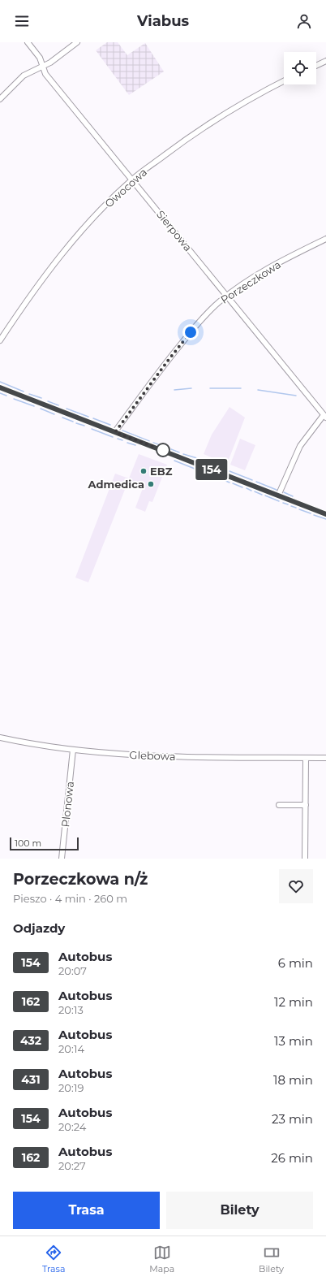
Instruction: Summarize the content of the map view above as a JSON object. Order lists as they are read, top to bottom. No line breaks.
{"streets":{"street":["Owocowa","Sierpowa","Porzeczkowa","Glebowa","Plonowa"]},"crossings":[["Owocowa","Sierpowa"],["Sierpowa","Porzeczkowa"],["Glebowa","Plonowa"]],"places":["EBZ","Admedica"],"lines":["bus line 154"],"scale_bar":"100 m","page":{"header":"Viabus","on_map":"154","scale":"100 m","heading":[["Porzeczkowa n/ż","Pieszo · 4 min · 260 m"],"Odjazdy"],"list":[{"mark":"154","name":"Autobus","note":"20:07","value":"6 min"},{"mark":"162","name":"Autobus","note":"20:13","value":"12 min"},{"mark":"432","name":"Autobus","note":"20:14","value":"13 min"},{"mark":"431","name":"Autobus","note":"20:19","value":"18 min"},{"mark":"154","name":"Autobus","note":"20:24","value":"23 min"},{"mark":"162","name":"Autobus","note":"20:27","value":"26 min"}],"buttons":["Trasa","Bilety"],"tabs":["Trasa","Mapa","Bilety"]}}
